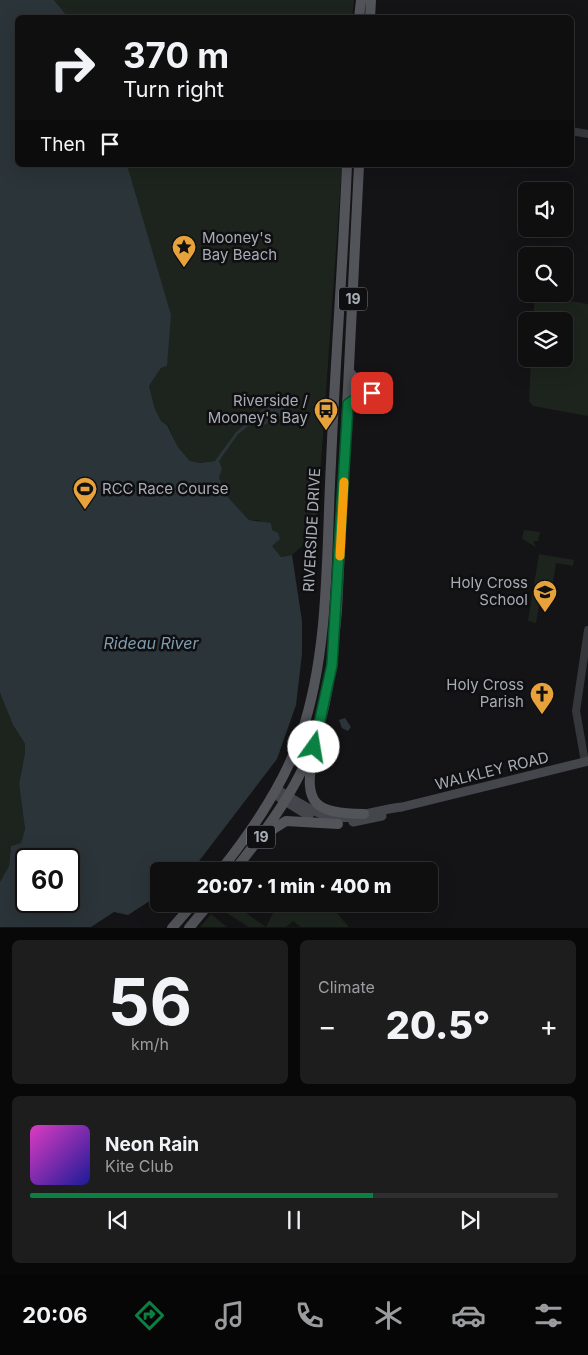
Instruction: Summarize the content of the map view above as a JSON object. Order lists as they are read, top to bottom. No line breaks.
{"streets":{"main road":["19","RIVERSIDE DRIVE","WALKLEY ROAD"]},"crossings":[["RIVERSIDE DRIVE","WALKLEY ROAD"]],"water":["Rideau River"],"places":{"place":["Mooney's Bay Beach"],"bus stop":["Riverside / Mooney's Bay"],"sports":["RCC Race Course"],"school or university":["Holy Cross School"],"church":["Holy Cross Parish"]},"page":{"turn":["370 m","Turn right"],"then":"Then","limit":"60","trip":"20:07 · 1 min · 400 m","tile":[["56","km/h"],"Climate"],"heat":["−","20.5°","+"],"song":["Neon Rain","Kite Club"],"tabs":"20:06"}}
